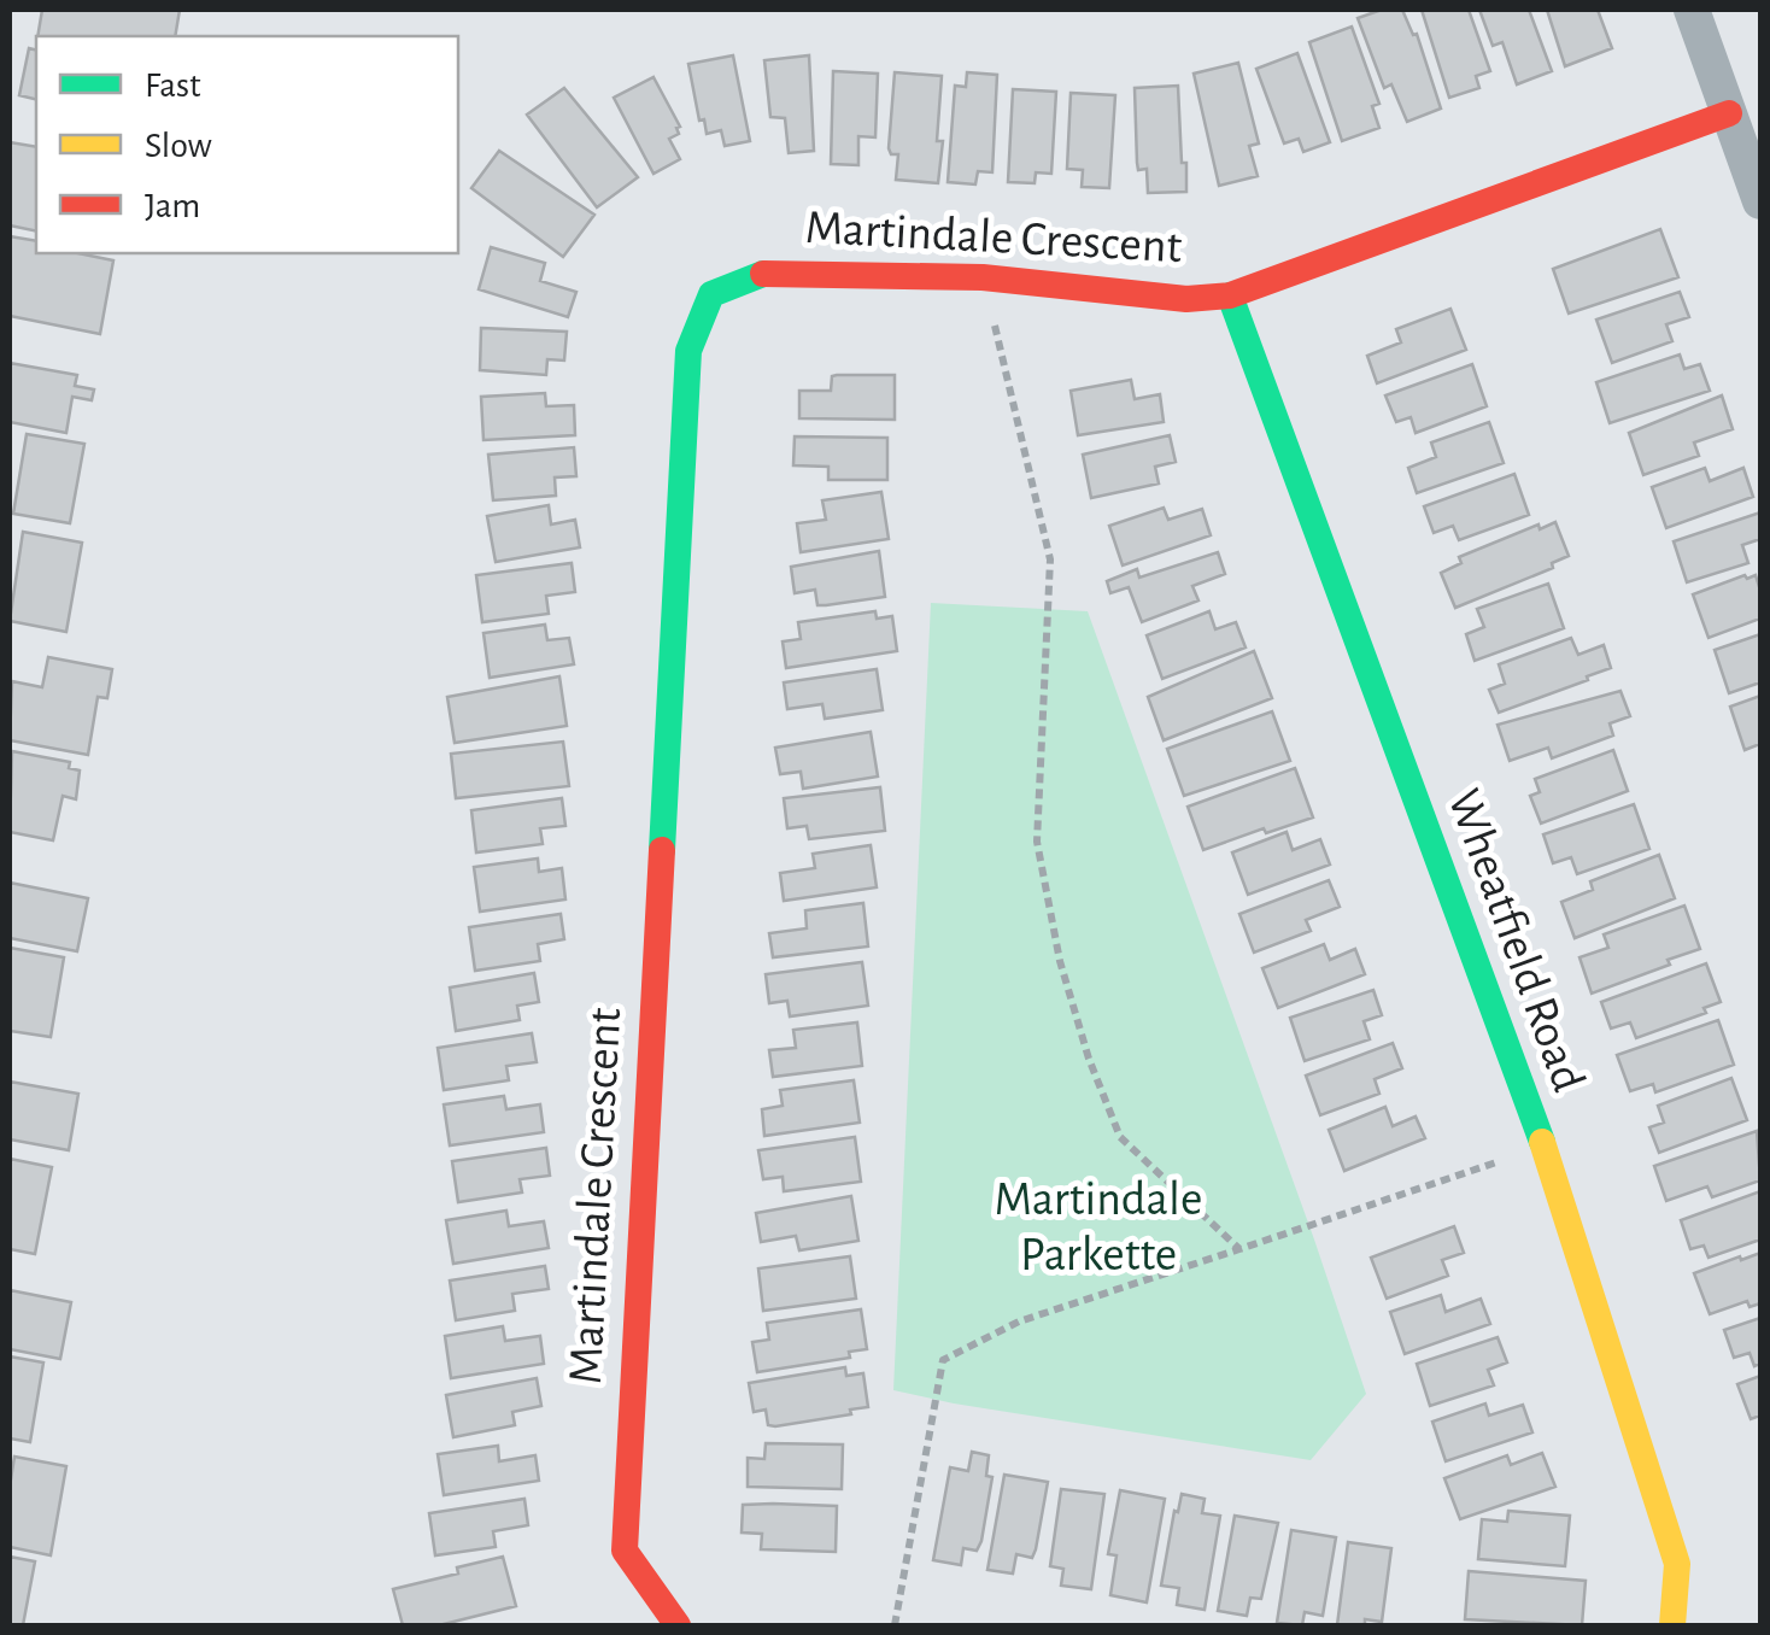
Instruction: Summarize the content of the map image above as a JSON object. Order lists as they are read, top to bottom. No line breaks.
{"streets":{"street":["Martindale Crescent","Wheatfield Road"]},"crossings":[["Martindale Crescent","Wheatfield Road"]],"parks":["Martindale Parkette"],"legend":["Fast","Slow","Jam"]}
